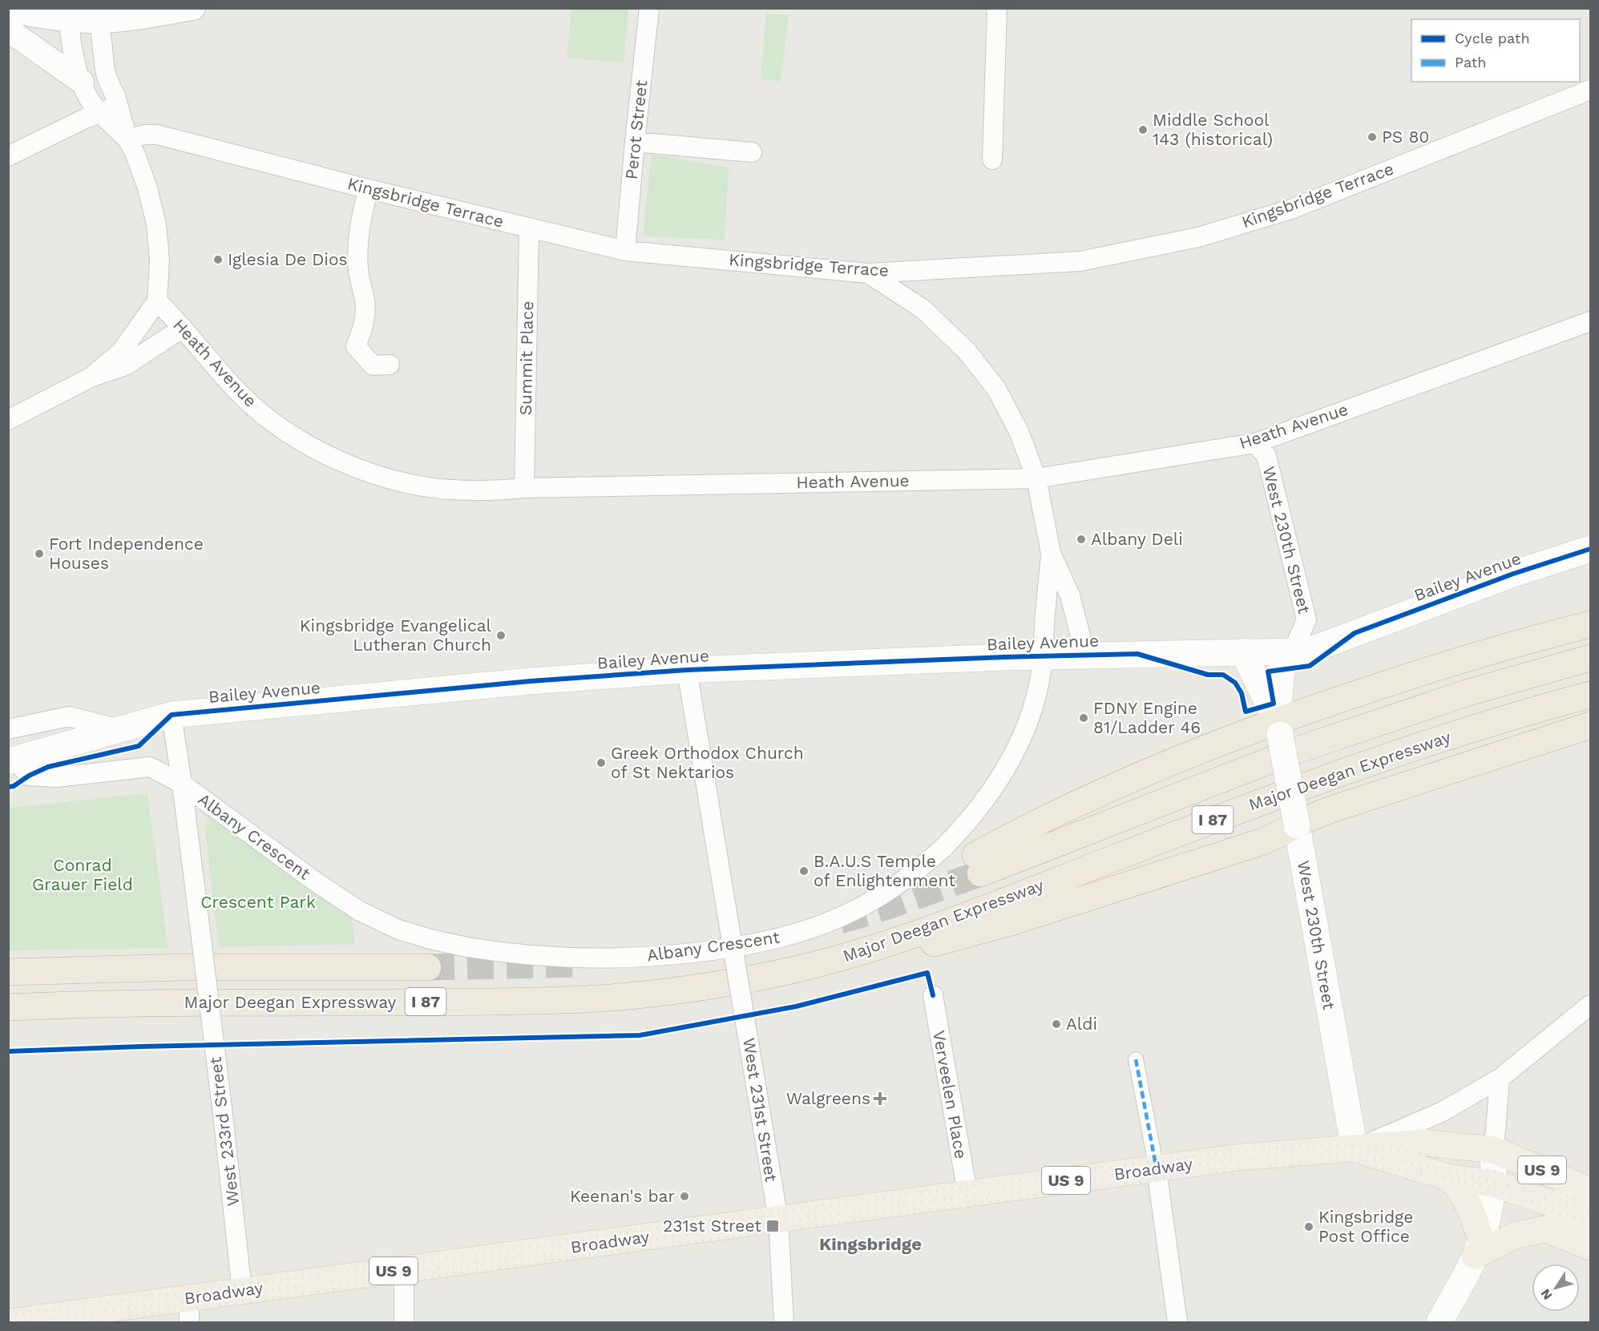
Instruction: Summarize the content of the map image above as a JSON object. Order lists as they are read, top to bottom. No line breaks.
{"streets":{"highway":["Major Deegan Expressway","I 87"],"main road":["West 230th Street","Bailey Avenue","Broadway","US 9"],"street":["Perot Street","Kingsbridge Terrace","Summit Place","Heath Avenue","Albany Crescent","Verveelen Place","West 231st Street","West 233rd Street"]},"crossings":[["Perot Street","Kingsbridge Terrace"],["Kingsbridge Terrace","Summit Place"],["Kingsbridge Terrace","Albany Crescent"],["Summit Place","Heath Avenue"],["Heath Avenue","West 230th Street"],["Heath Avenue","Albany Crescent"],["West 230th Street","Bailey Avenue"],["West 230th Street","Major Deegan Expressway"],["West 230th Street","Broadway"],["Bailey Avenue","Albany Crescent"],["Bailey Avenue","West 231st Street"],["Bailey Avenue","West 233rd Street"],["Albany Crescent","West 231st Street"],["Albany Crescent","West 233rd Street"],["Verveelen Place","Broadway"],["West 231st Street","Broadway"],["West 233rd Street","Broadway"]],"districts":["Kingsbridge"],"parks":["Conrad Grauer Field","Crescent Park"],"places":{"other":["Middle School 143 (historical)","PS 80","Iglesia De Dios","Albany Deli","Fort Independence Houses","Kingsbridge Evangelical Lutheran Church","FDNY Engine 81/Ladder 46","Greek Orthodox Church of St Nektarios","B.A.U.S Temple of Enlightenment","Aldi","Keenan's bar","Kingsbridge Post Office"],"health":["Walgreens"],"transit":["231st Street"]},"legend":["Cycle path","Path"],"north":"bottom left"}
